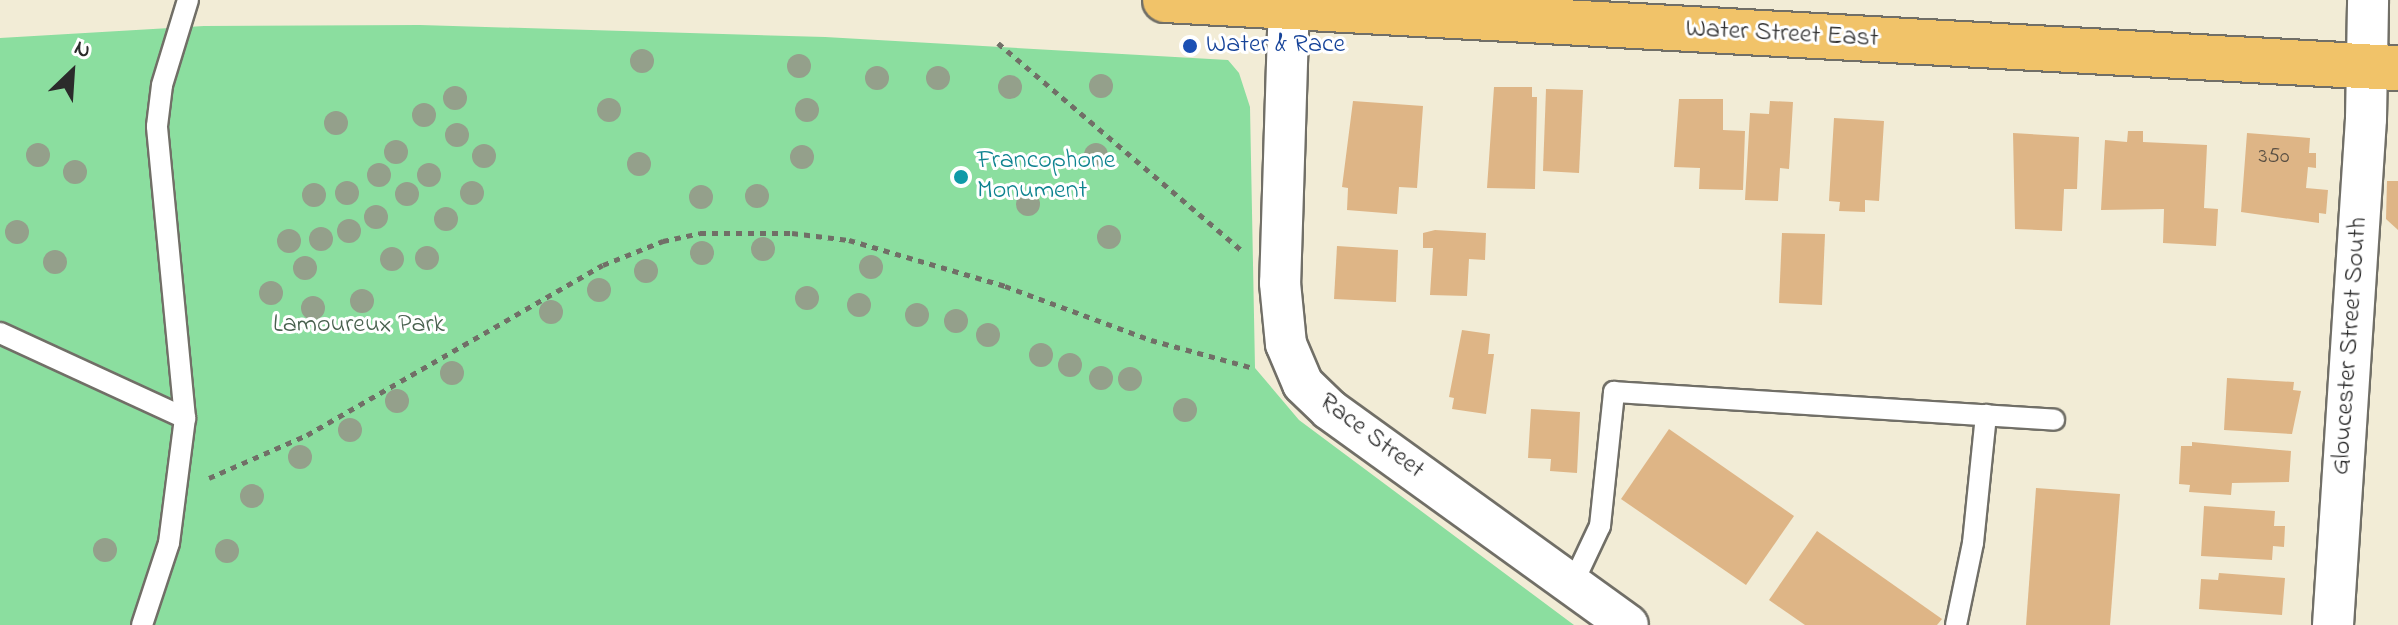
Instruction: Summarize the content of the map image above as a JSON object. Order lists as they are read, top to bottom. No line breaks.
{"streets":{"main road":["Water Street East"],"street":["Gloucester Street South","Race Street"]},"crossings":[["Water Street East","Gloucester Street South"],["Water Street East","Race Street"]],"parks":["Lamoureux Park"],"places":["Water & Race","Francophone Monument"],"house_numbers":["350"],"north":"top right"}
